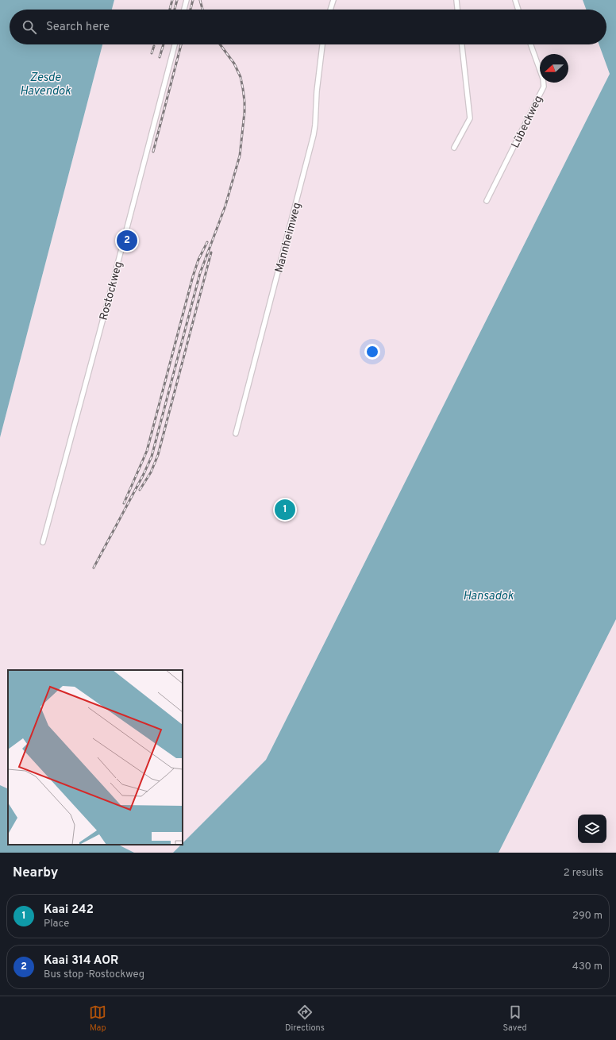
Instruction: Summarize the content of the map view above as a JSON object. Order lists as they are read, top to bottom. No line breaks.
{"streets":{"street":["Lübeckweg","Mannheimweg","Rostockweg"]},"water":["Zesde Havendok","Hansadok"],"north":"left","page":{"search":"Search here","pins":["2","1"],"heading":["Nearby","2 results"],"list":[{"mark":"1","name":"Kaai 242","note":"Place","value":"290 m"},{"mark":"2","name":"Kaai 314 AOR","note":"Bus stop · Rostockweg","value":"430 m"}],"nav":["Map","Directions","Saved"]}}
